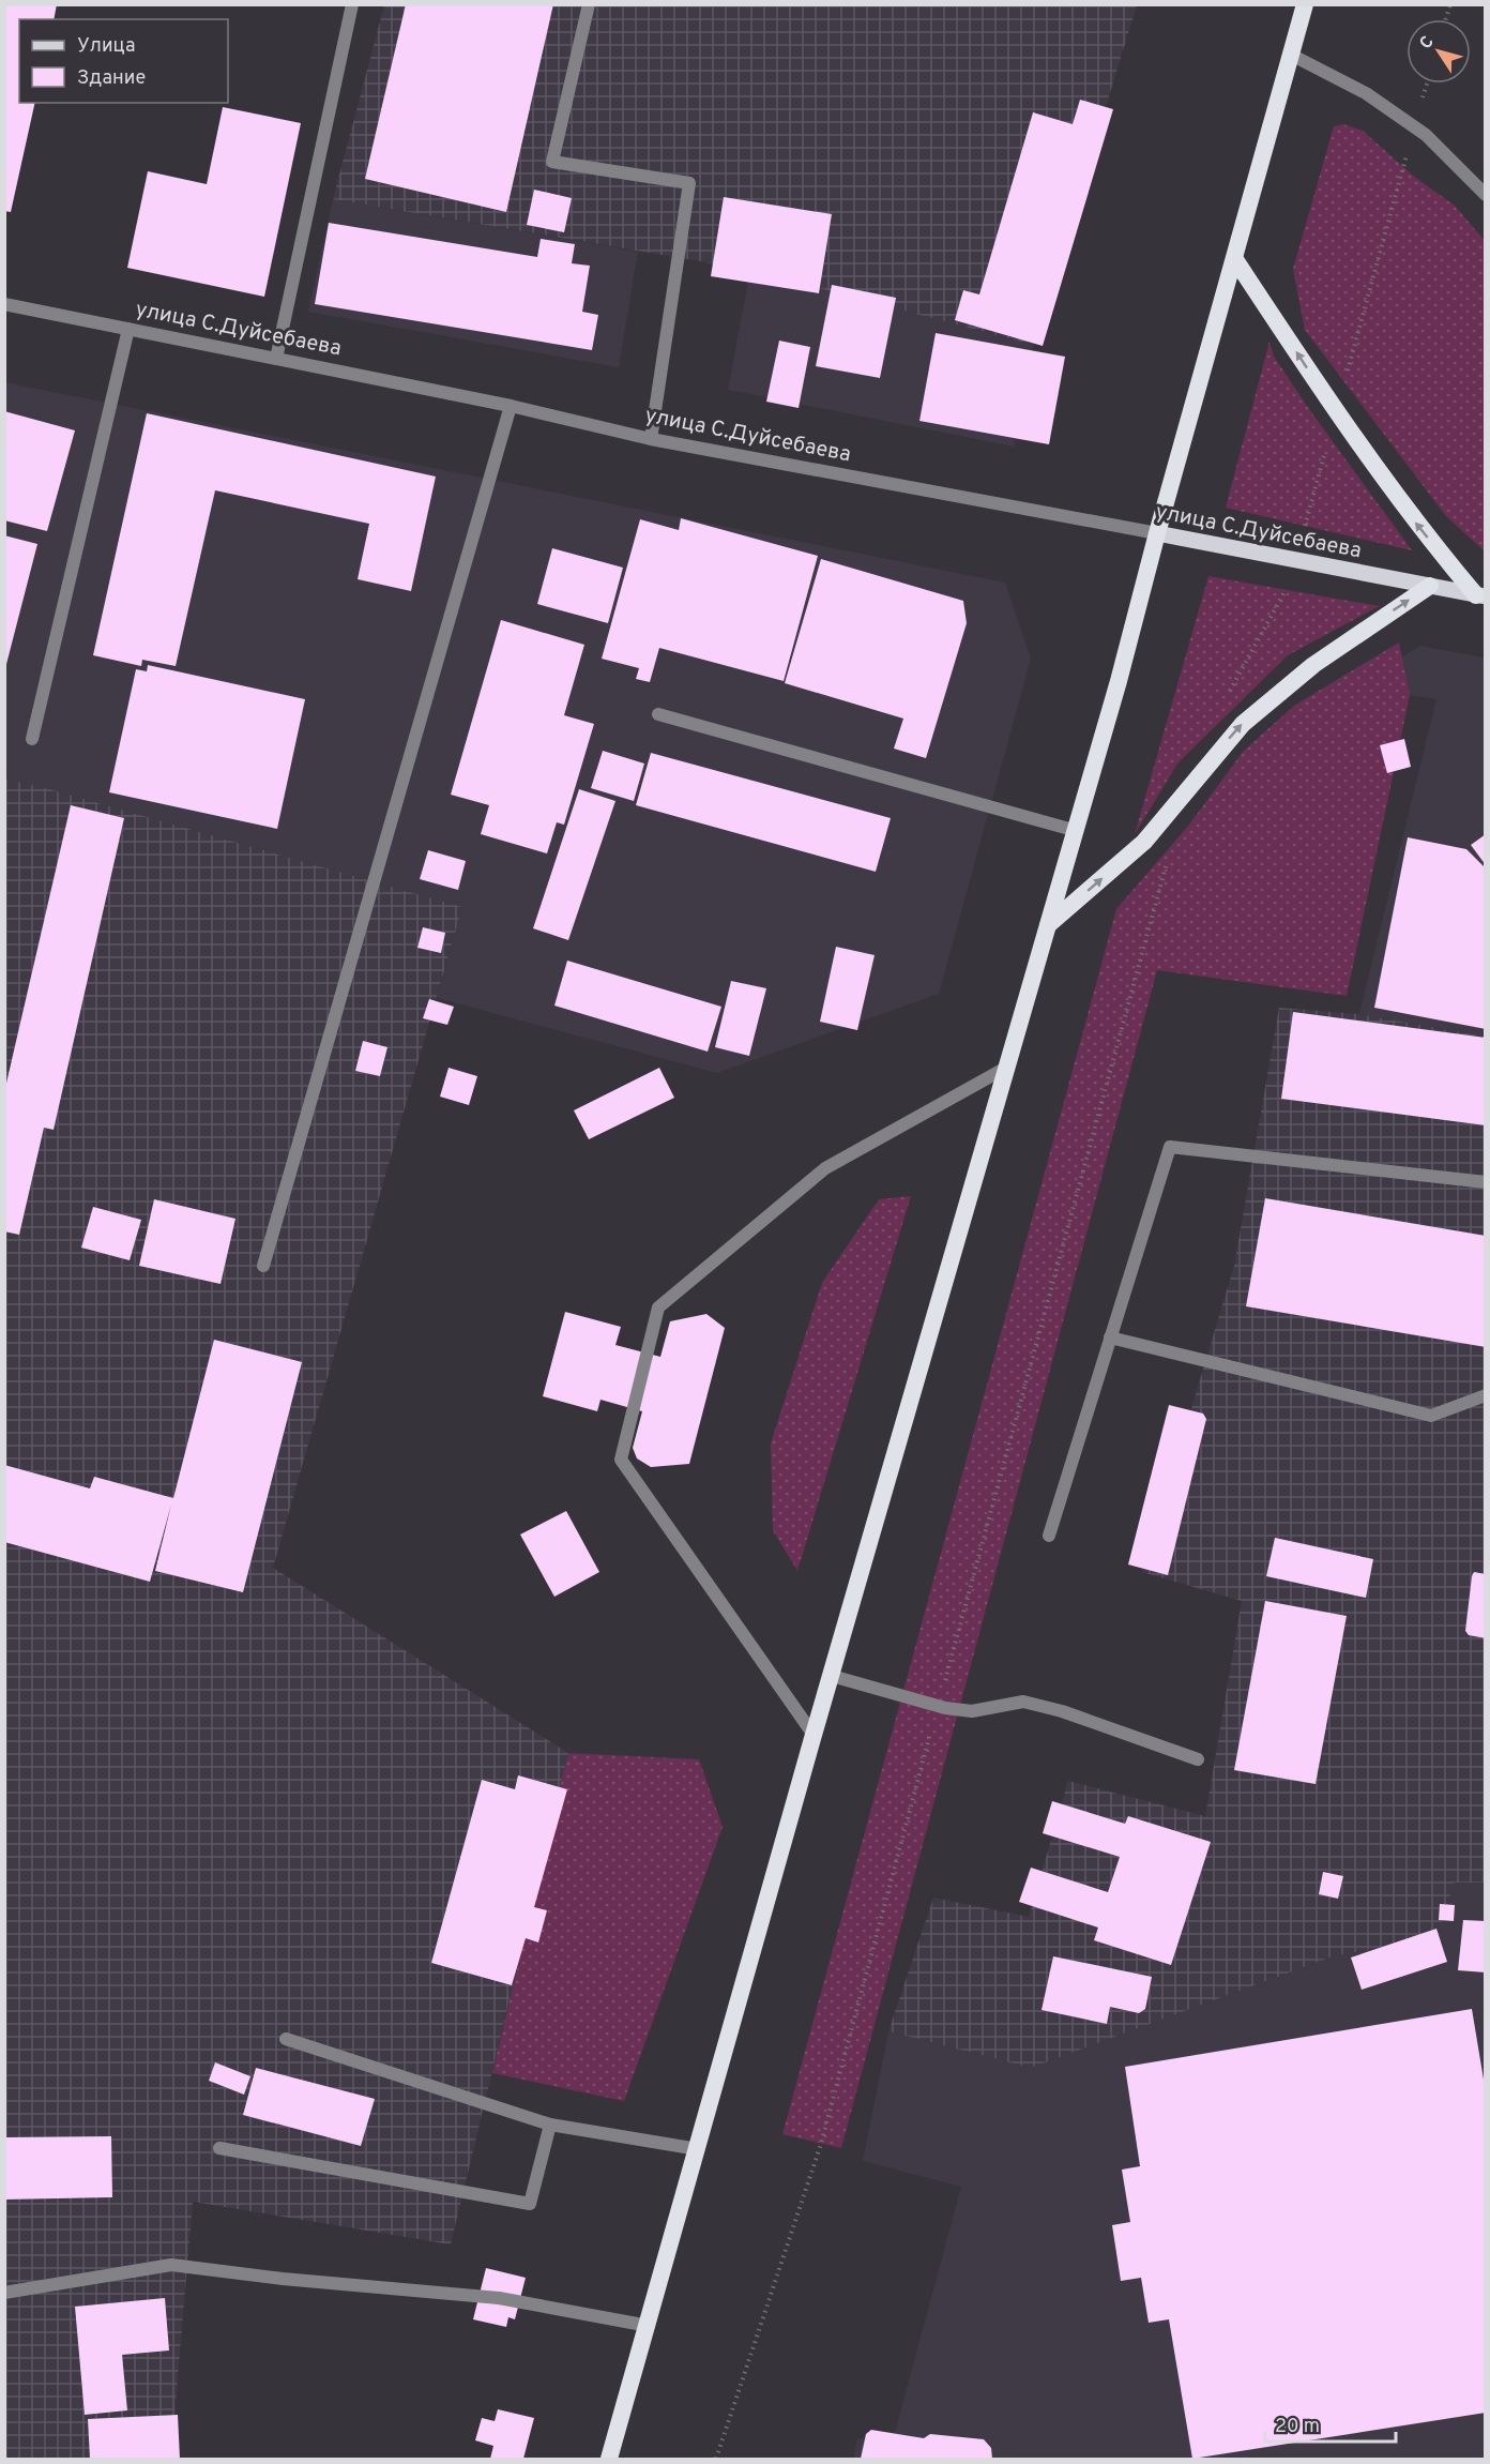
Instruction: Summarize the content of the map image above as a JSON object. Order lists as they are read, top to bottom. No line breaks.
{"streets":{"main road":["улица С.Дуйсебаева"]},"legend":["Улица","Здание"],"scale_bar":"20 m","north":"top left"}
